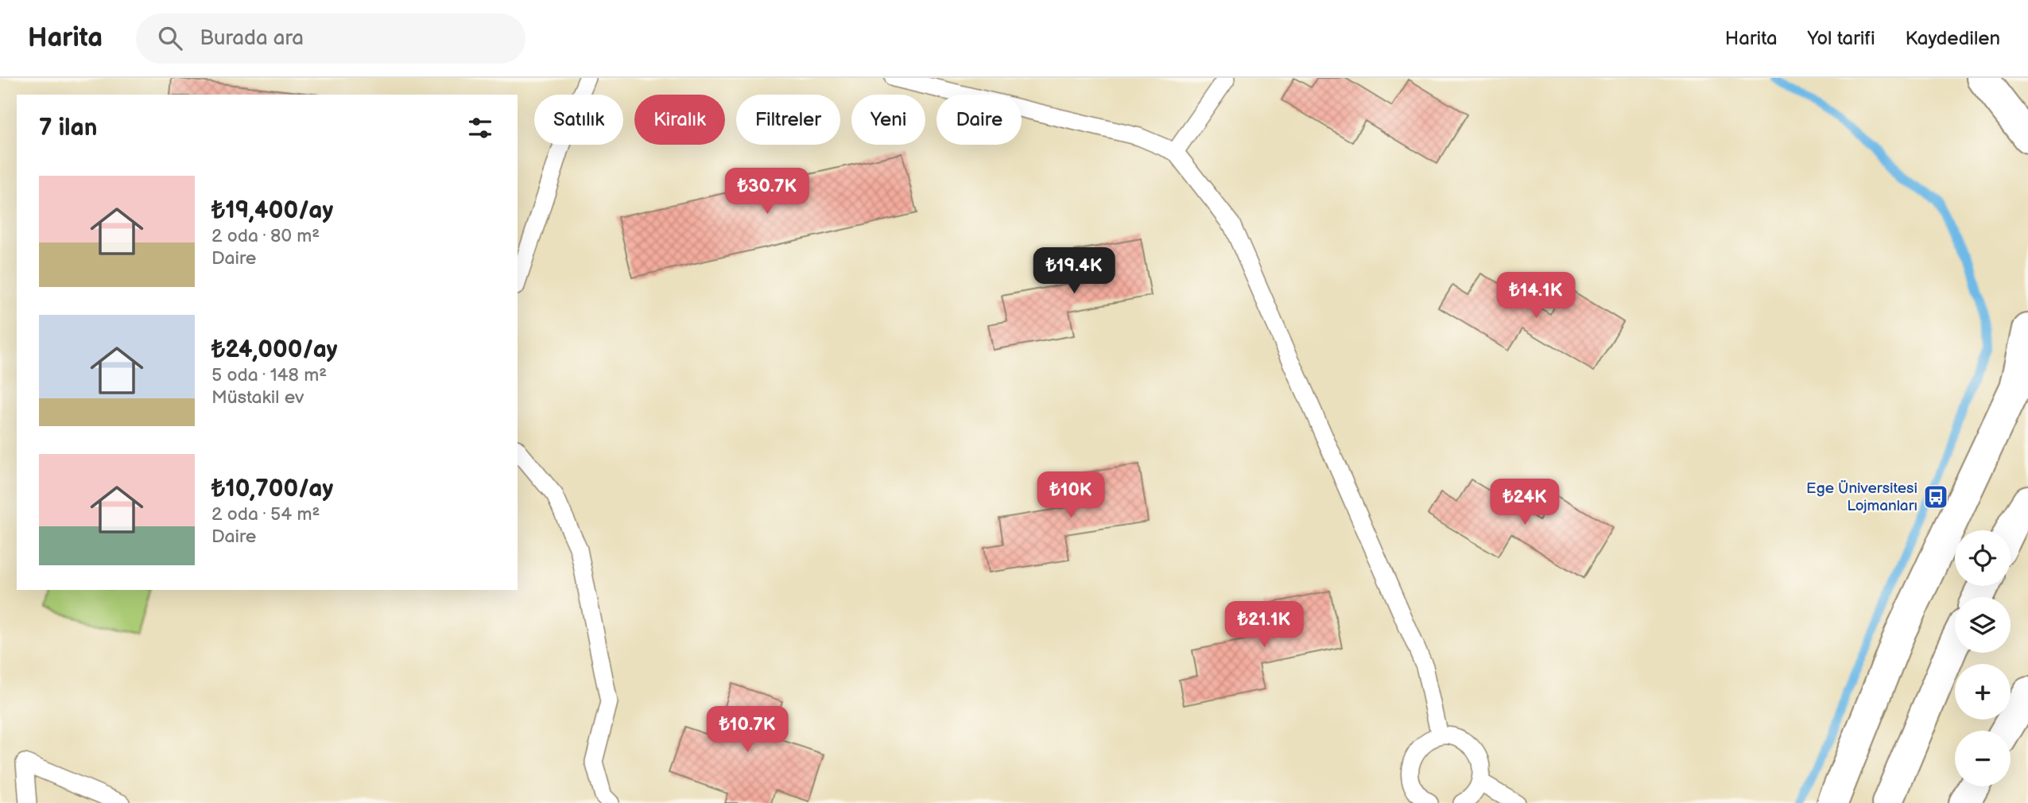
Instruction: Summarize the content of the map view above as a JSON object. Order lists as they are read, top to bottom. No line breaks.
{"places":{"bus stop":["Ege Üniversitesi Lojmanları"]},"page":{"header":"Harita","search":"Burada ara","nav":["Harita","Yol tarifi","Kaydedilen"],"chip":["Satılık","Kiralık","Filtreler","Yeni","Daire"],"heading":"7 ilan","list":[{"name":"₺19,400/ay","note":"2 oda · 80 m² · Daire"},{"name":"₺24,000/ay","note":"5 oda · 148 m² · Müstakil ev"},{"name":"₺10,700/ay","note":"2 oda · 54 m² · Daire"}],"price":["₺30.7K","₺19.4K","₺14.1K","₺10K","₺24K","₺21.1K","₺10.7K"],"map_buttons":["+","−"]}}
